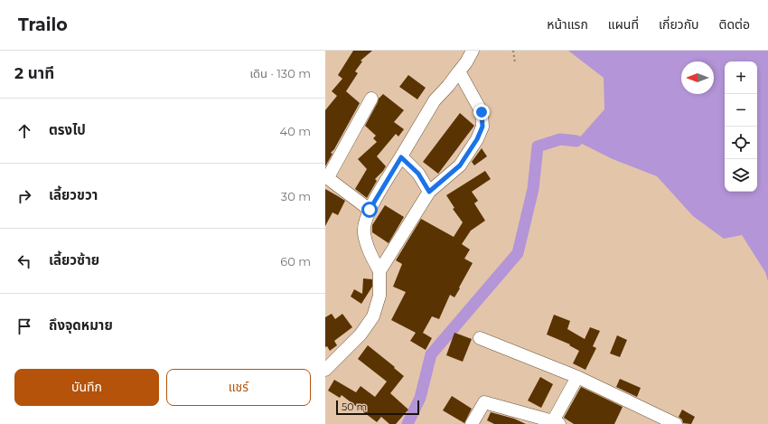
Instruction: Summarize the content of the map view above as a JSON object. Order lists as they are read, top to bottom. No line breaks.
{"scale_bar":"50 m","north":"left","page":{"header":"Trailo","nav":["หน้าแรก","แผนที่","เกี่ยวกับ","ติดต่อ"],"heading":["2 นาที","เดิน · 130 m"],"map_buttons":["+","−"],"list":[["ตรงไป","40 m"],["เลี้ยวขวา","30 m"],["เลี้ยวซ้าย","60 m"],"ถึงจุดหมาย"],"buttons":["บันทึก","แชร์"],"scale":"50 m"}}
